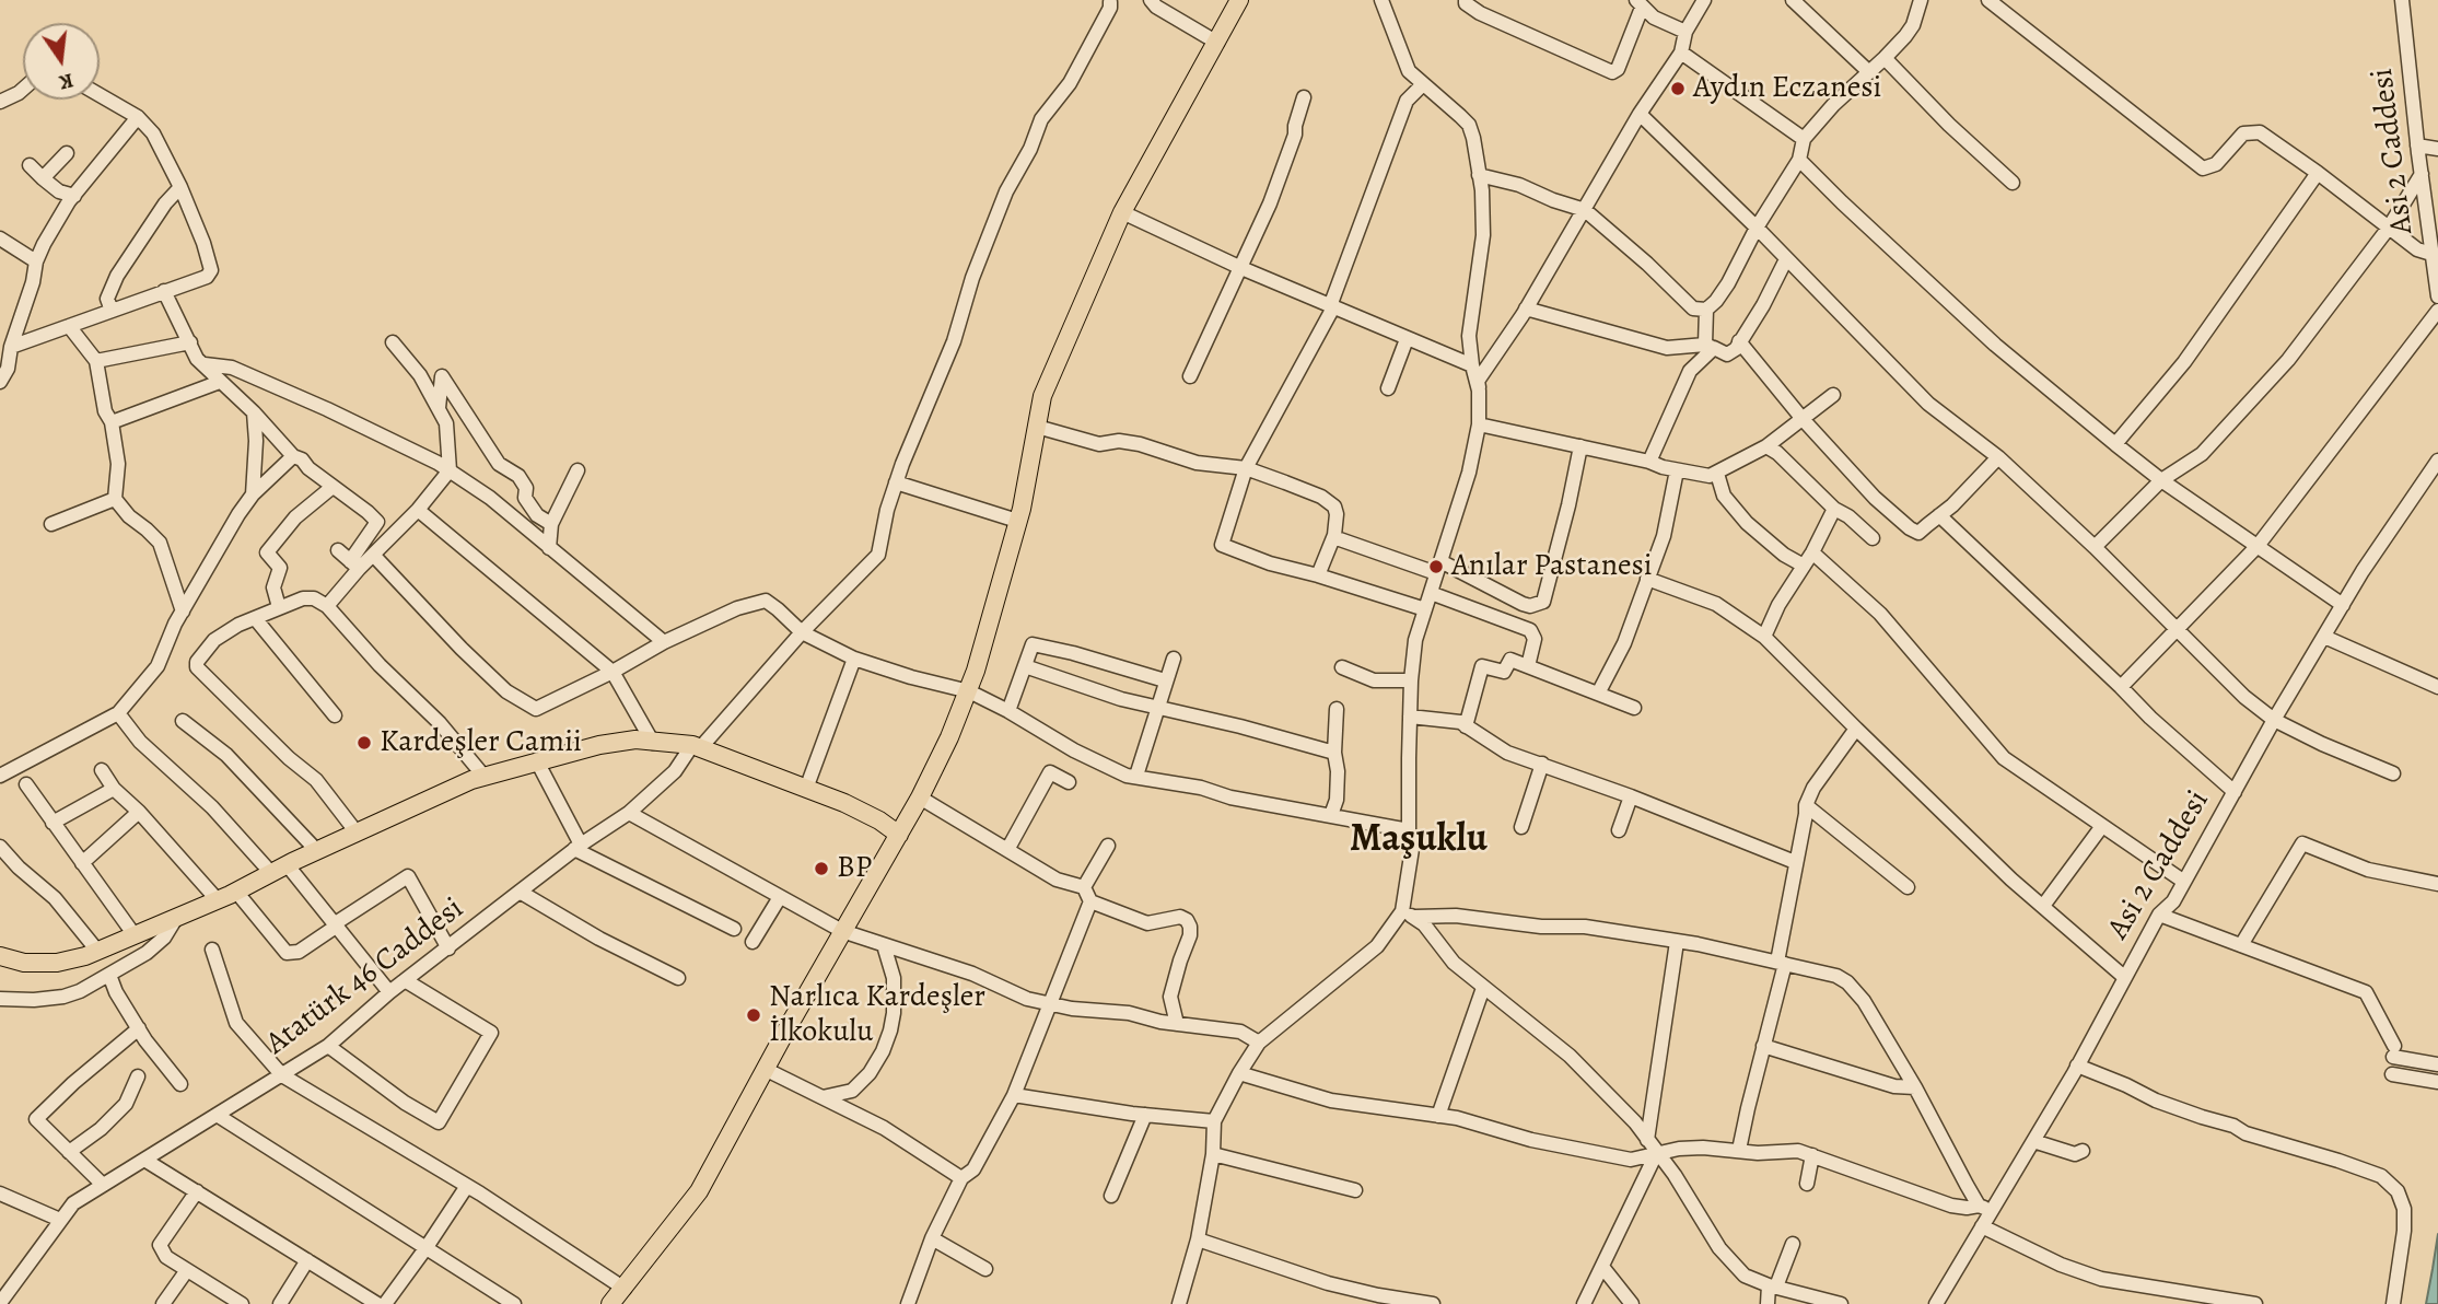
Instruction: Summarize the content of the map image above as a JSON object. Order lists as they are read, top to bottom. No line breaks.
{"streets":{"street":["Asi 2 Caddesi","Atatürk 46 Caddesi"]},"districts":["Maşuklu"],"places":["Aydın Eczanesi","Anılar Pastanesi","Kardeşler Camii","BP","Narlıca Kardeşler İlkokulu"],"north":"bottom"}
